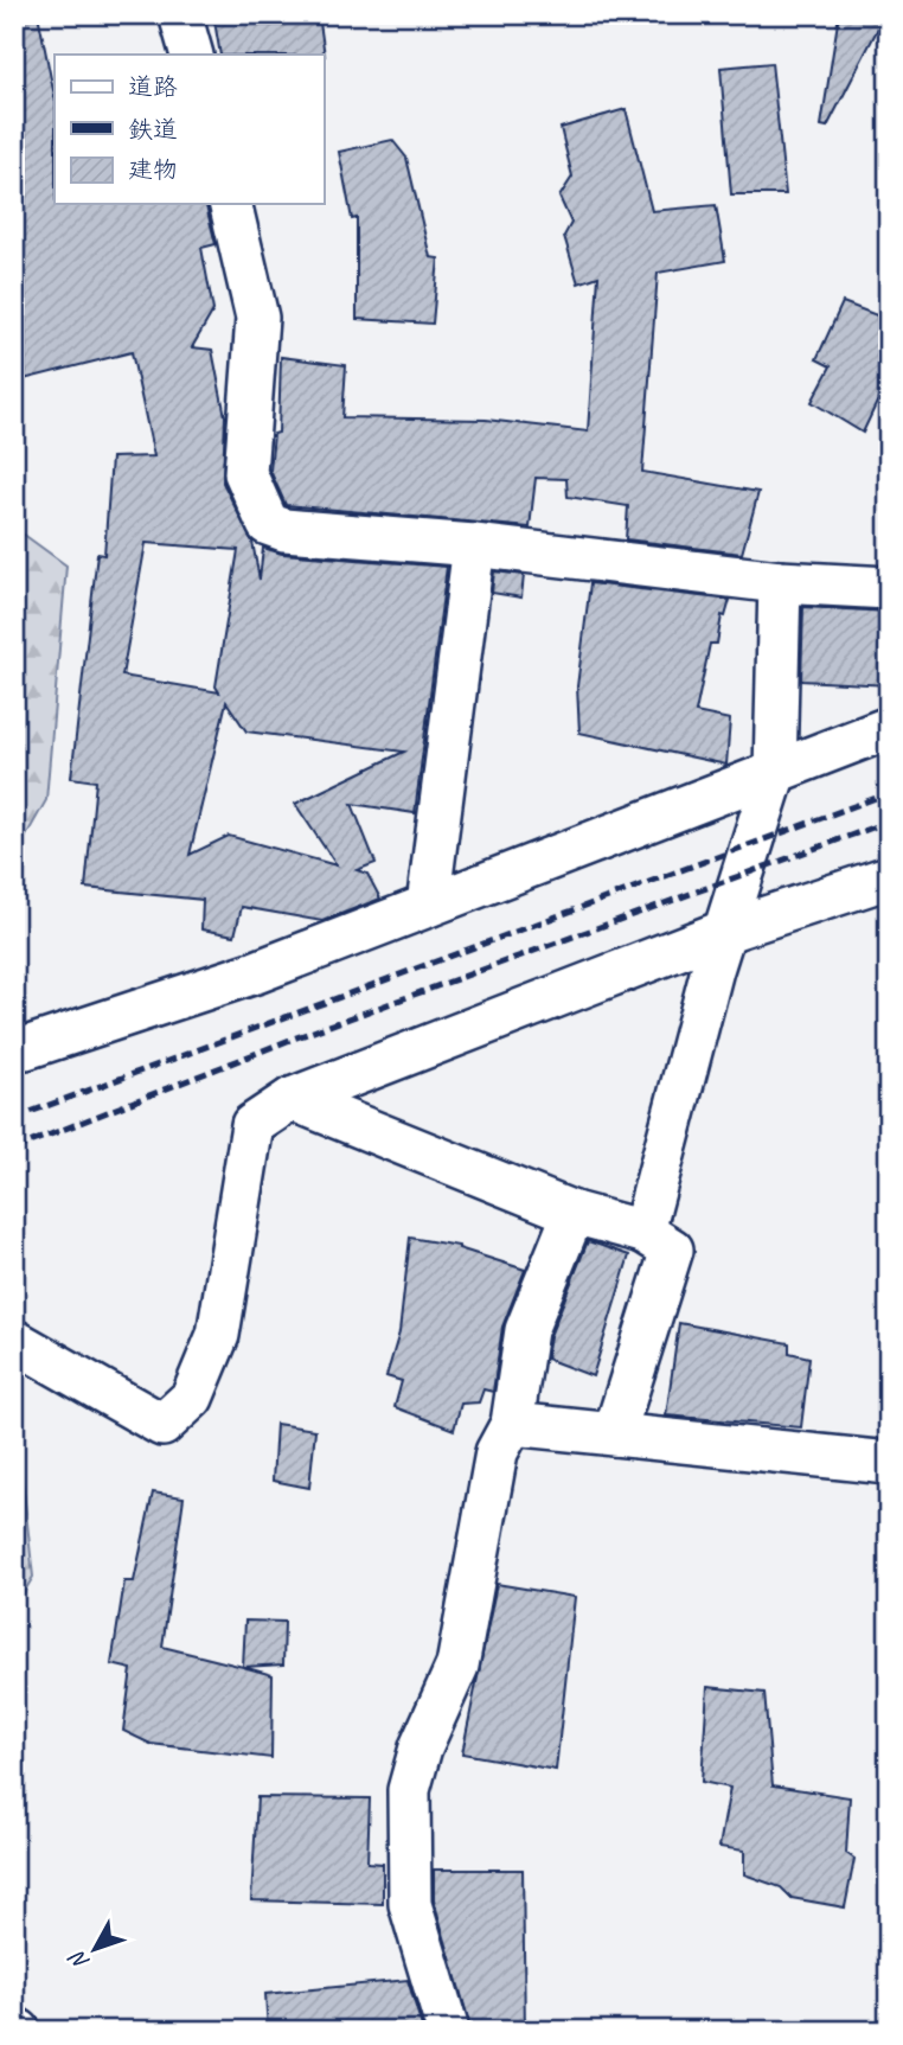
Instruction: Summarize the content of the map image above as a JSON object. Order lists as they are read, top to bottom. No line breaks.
{"legend":["道路","鉄道","建物"],"north":"bottom left"}
